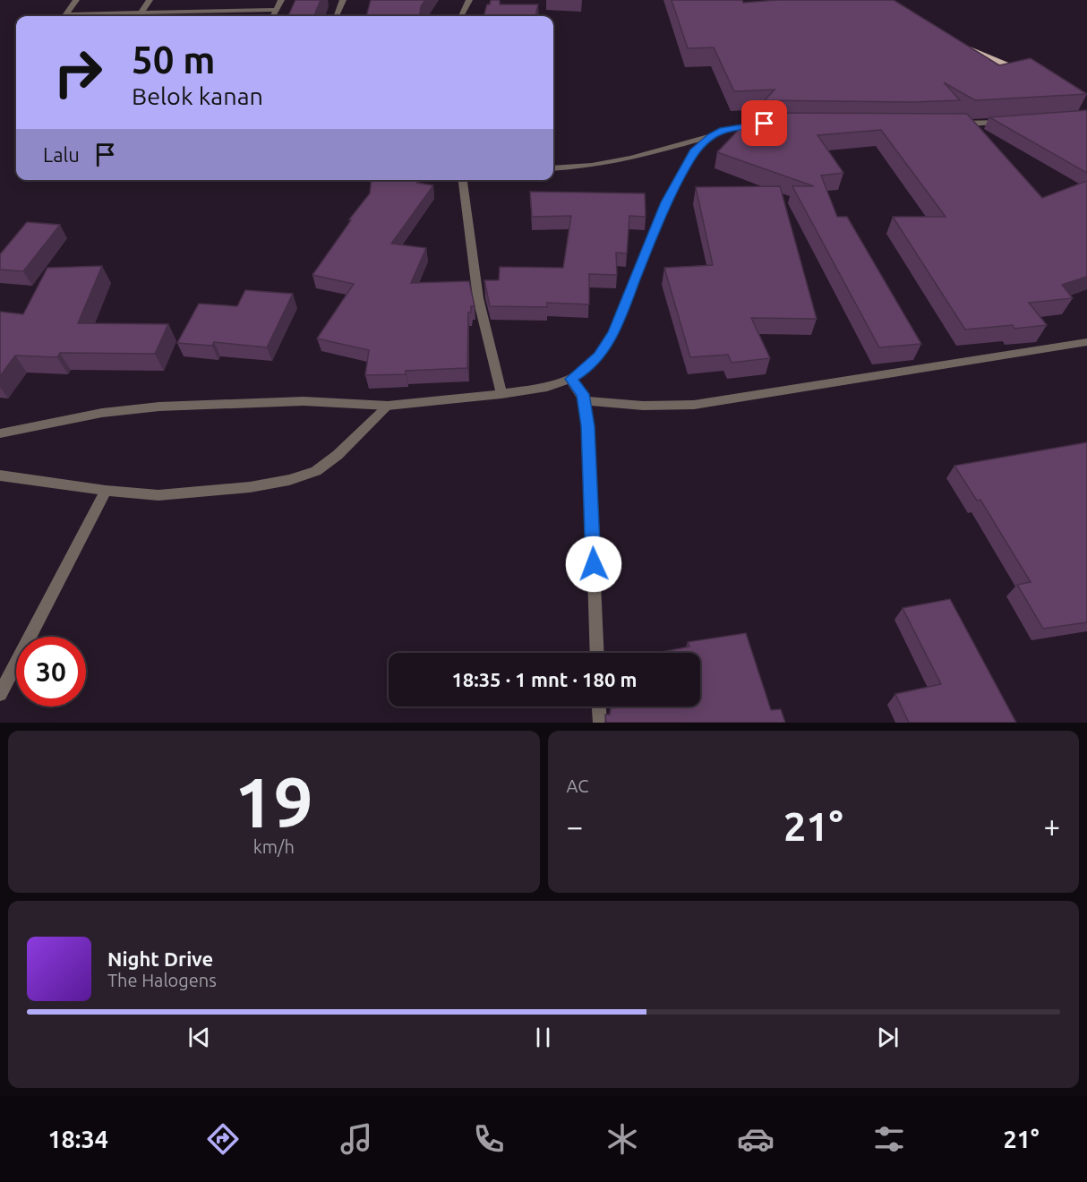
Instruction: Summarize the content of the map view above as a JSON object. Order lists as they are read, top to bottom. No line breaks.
{"page":{"turn":["50 m","Belok kanan"],"then":"Lalu","limit":"30","trip":"18:35 · 1 mnt · 180 m","tile":[["19","km/h"],"AC"],"heat":["−","21°","+"],"song":["Night Drive","The Halogens"],"tabs":["18:34","21°"]}}
